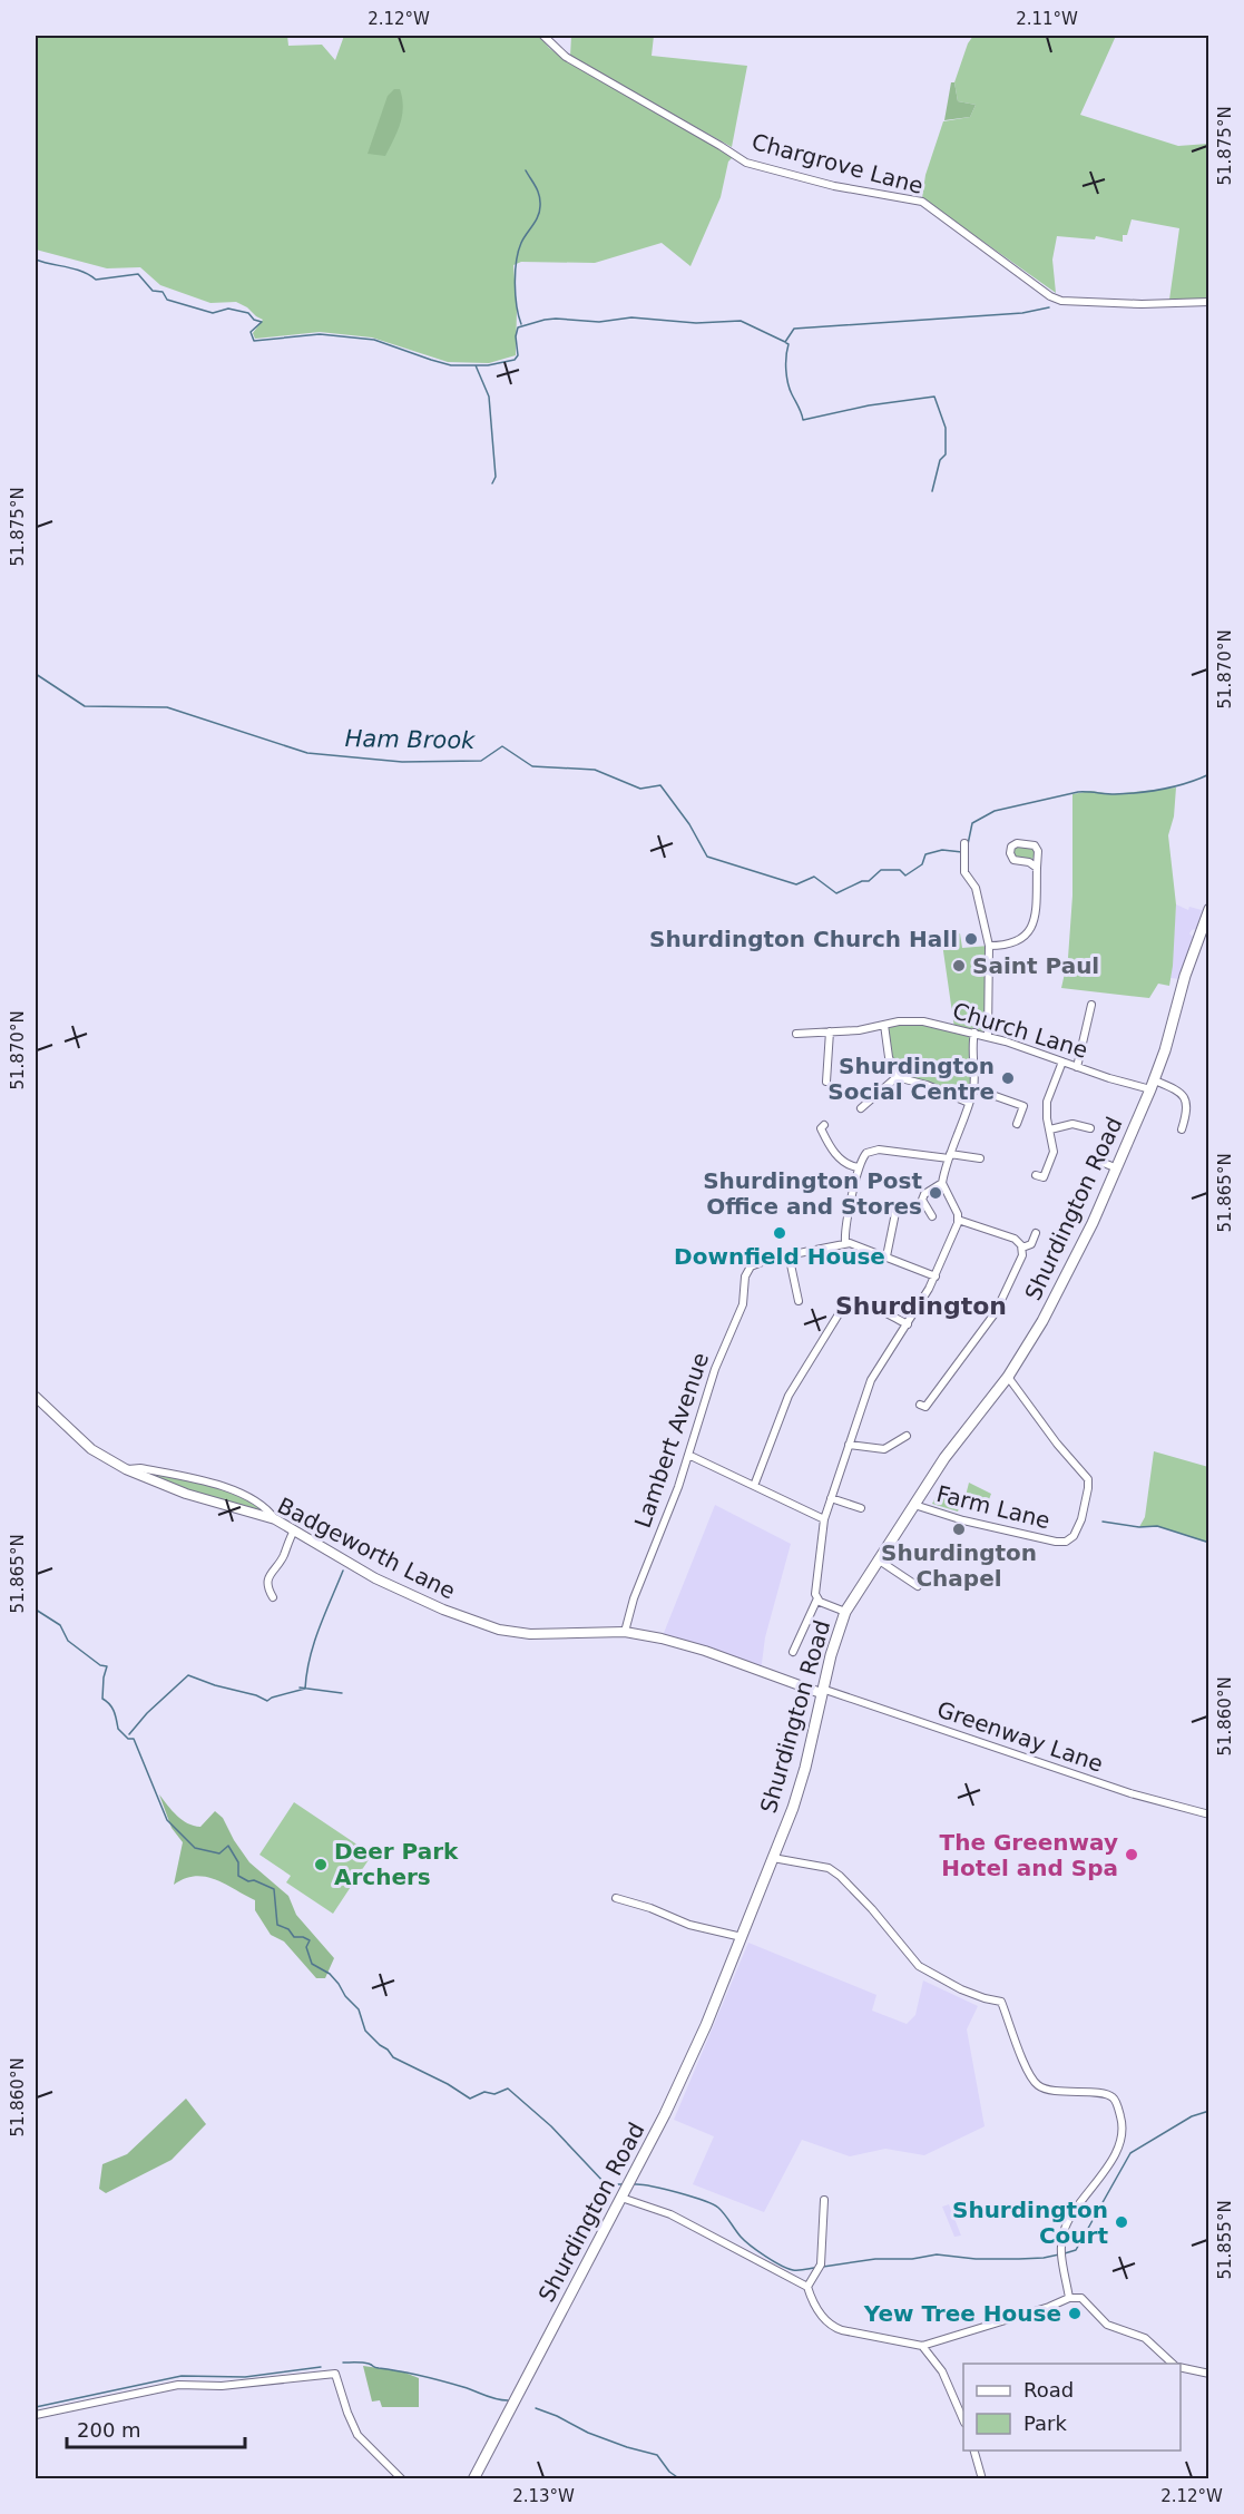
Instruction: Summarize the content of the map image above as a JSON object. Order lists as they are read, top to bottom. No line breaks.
{"streets":{"main road":["Shurdington Road"],"street":["Chargrove Lane","Church Lane","Lambert Avenue","Farm Lane","Badgeworth Lane","Greenway Lane"]},"crossings":[["Church Lane","Shurdington Road"],["Shurdington Road","Farm Lane"],["Shurdington Road","Badgeworth Lane"],["Shurdington Road","Greenway Lane"],["Lambert Avenue","Badgeworth Lane"],["Badgeworth Lane","Greenway Lane"]],"districts":["Shurdington"],"water":["Ham Brook"],"places":["Shurdington Church Hall","Saint Paul","Shurdington Social Centre","Shurdington Post Office and Stores","Downfield House","Shurdington Chapel","The Greenway Hotel and Spa","Deer Park Archers","Shurdington Court","Yew Tree House"],"legend":["Road","Park"],"scale_bar":"200 m","coordinates":["2.12°W","2.11°W","51.875°N","51.870°N","51.865°N","51.860°N","51.855°N","2.13°W"]}
